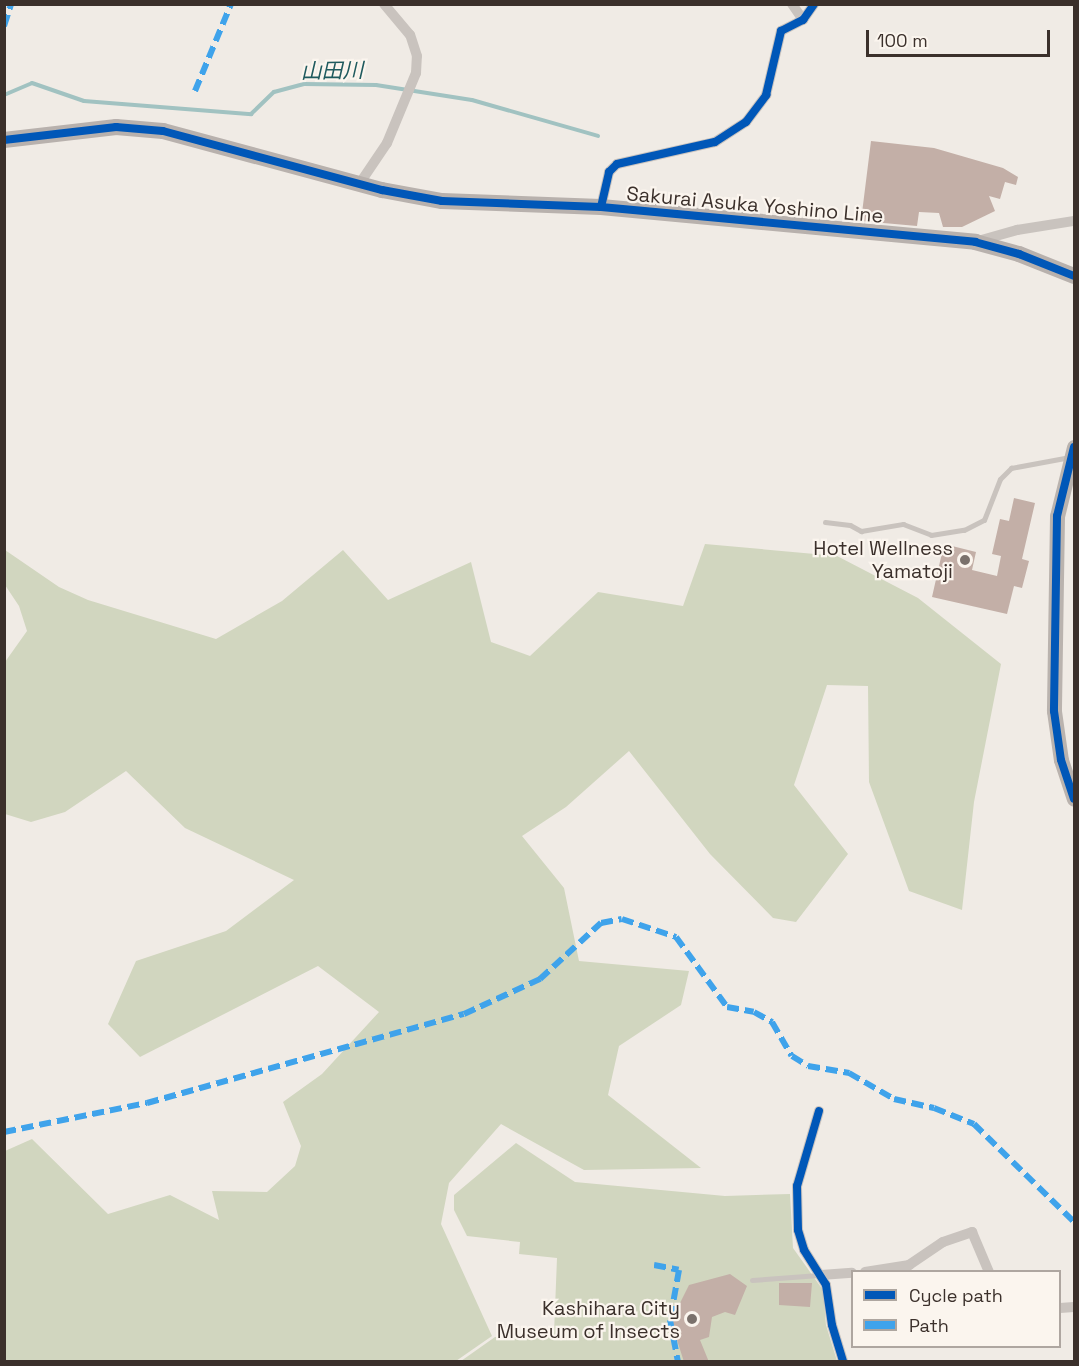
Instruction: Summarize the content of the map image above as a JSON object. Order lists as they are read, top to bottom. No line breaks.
{"streets":{"main road":["Sakurai Asuka Yoshino Line"]},"water":["山田川"],"places":["Hotel Wellness Yamatoji","Kashihara City Museum of Insects"],"legend":["Cycle path","Path"],"scale_bar":"100 m"}
